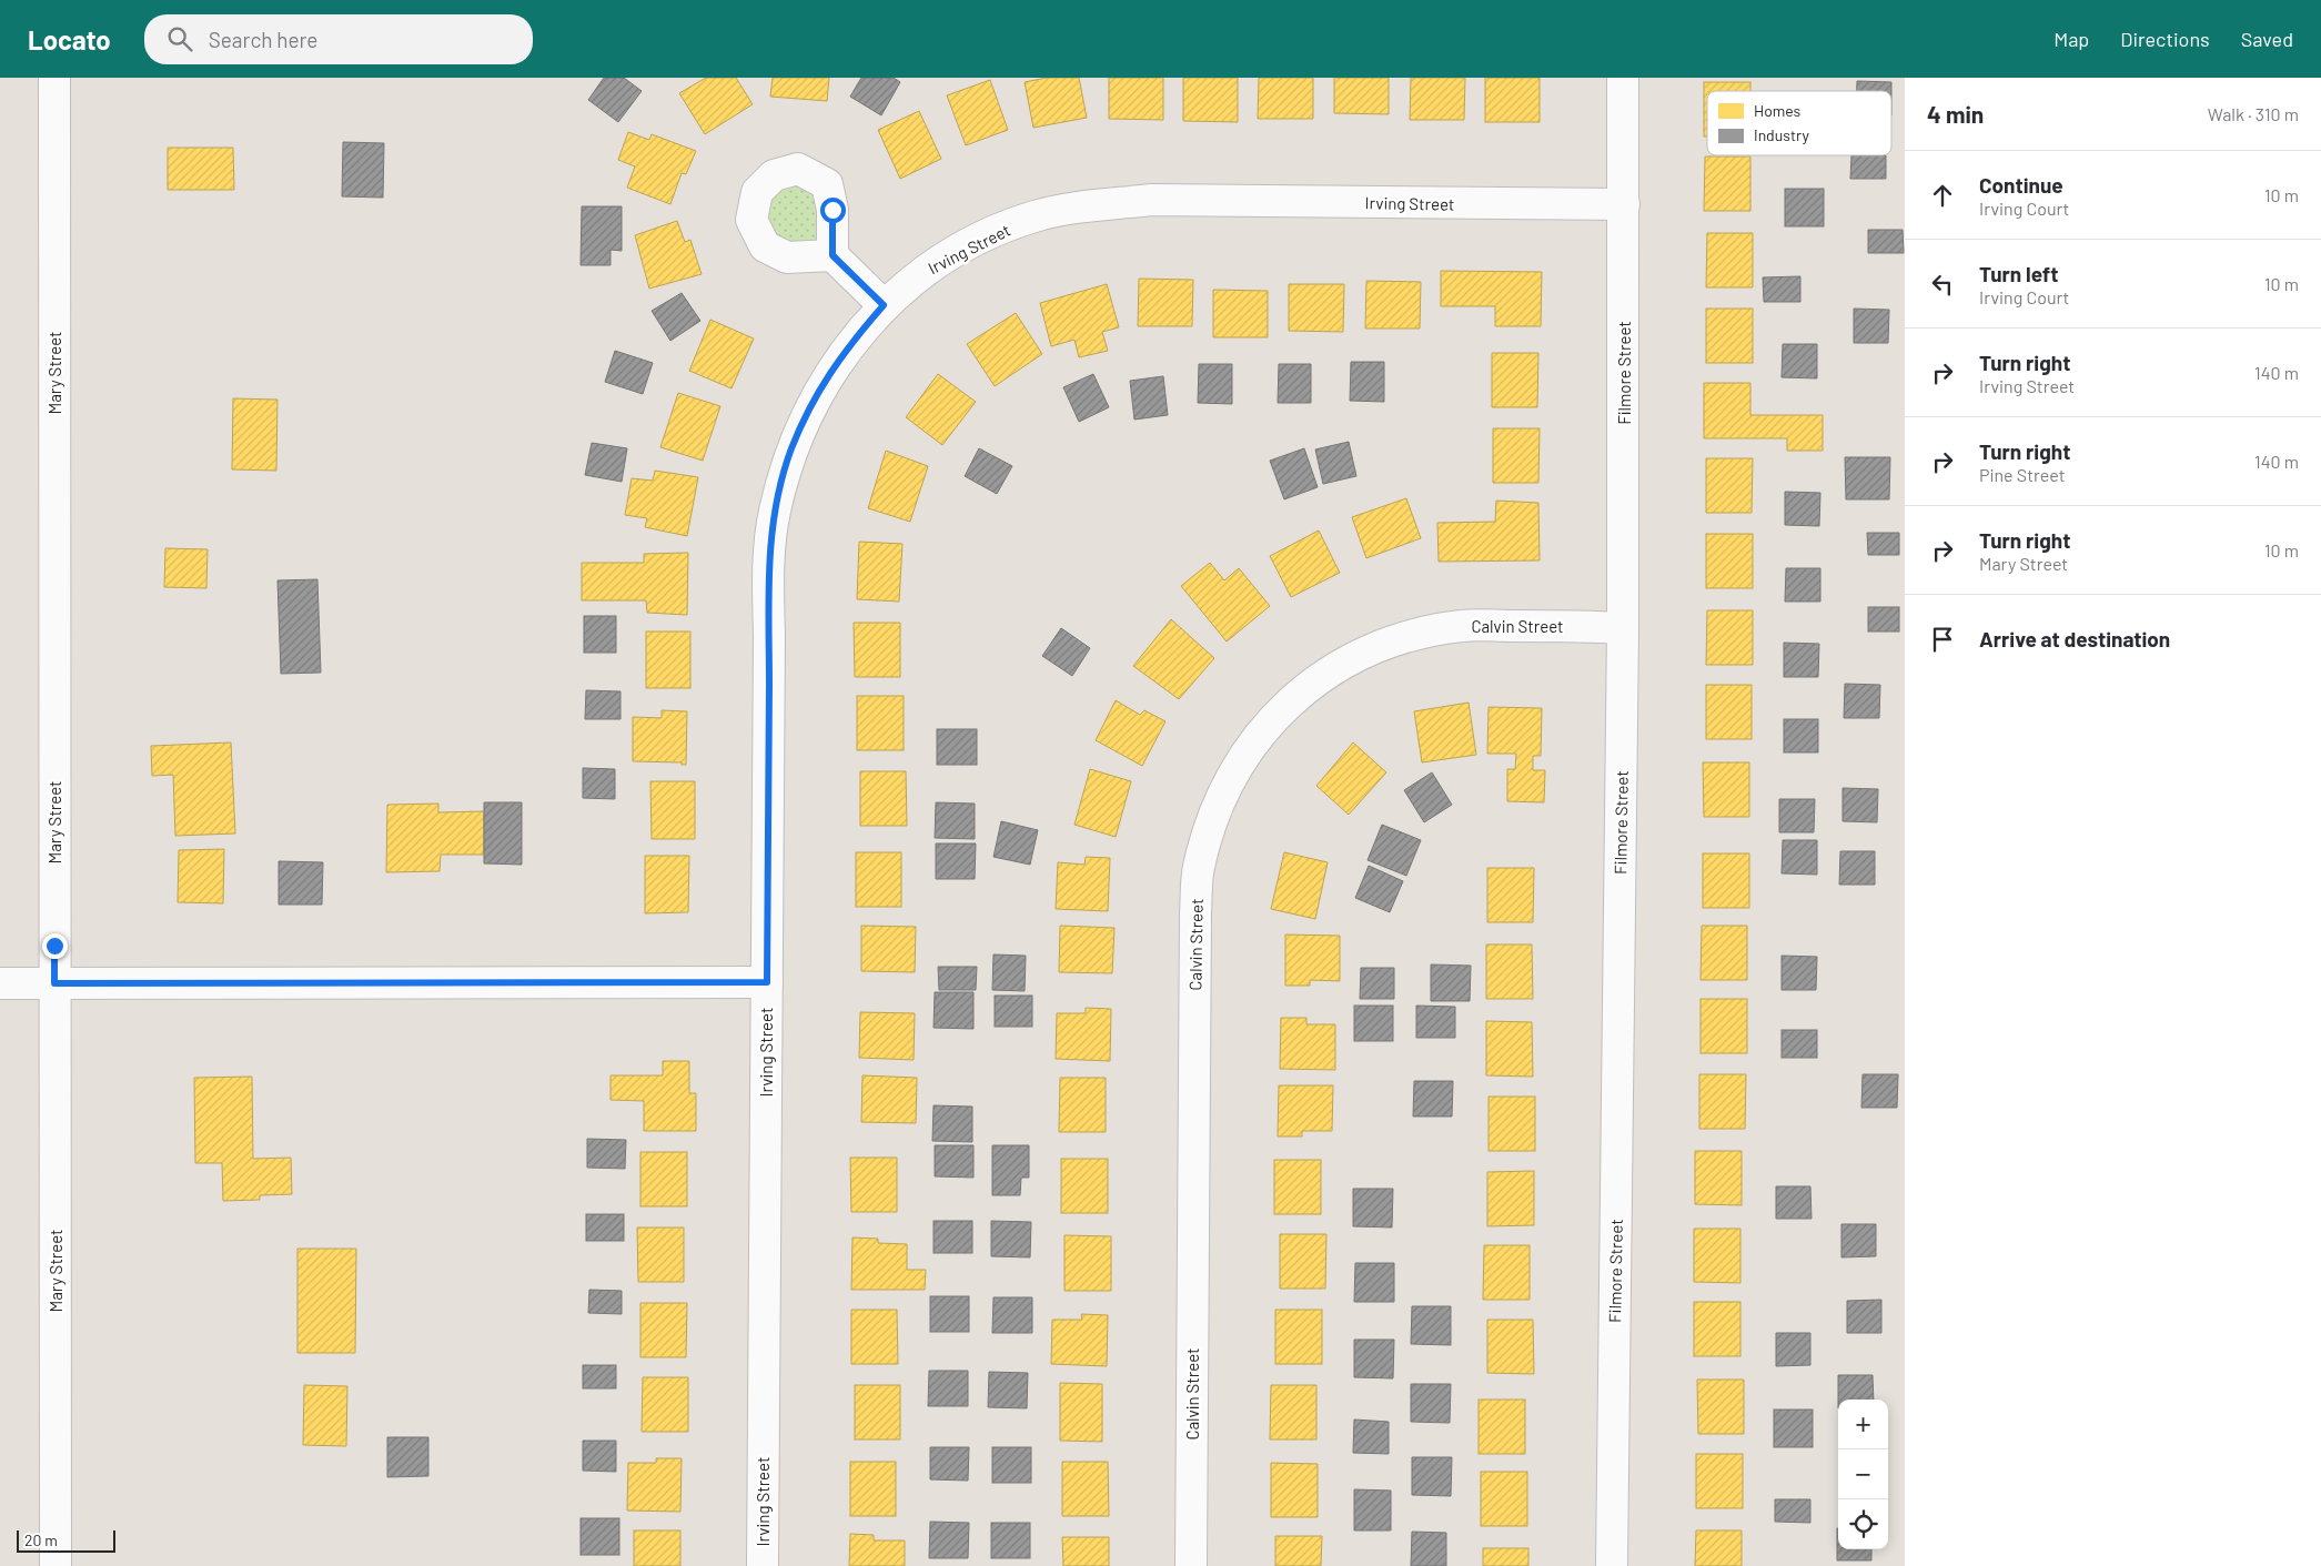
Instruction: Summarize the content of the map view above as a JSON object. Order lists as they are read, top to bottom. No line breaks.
{"streets":{"street":["Irving Street","Mary Street","Filmore Street","Calvin Street"]},"crossings":[["Irving Street","Filmore Street"],["Filmore Street","Calvin Street"]],"legend":["Homes","Industry"],"scale_bar":"20 m","page":{"header":"Locato","search":"Search here","nav":["Map","Directions","Saved"],"heading":["4 min","Walk · 310 m"],"list":[["Continue","Irving Court","10 m"],["Turn left","Irving Court","10 m"],["Turn right","Irving Street","140 m"],["Turn right","Pine Street","140 m"],["Turn right","Mary Street","10 m"],"Arrive at destination"],"map_buttons":["+","−"],"scale":"20 m"}}
